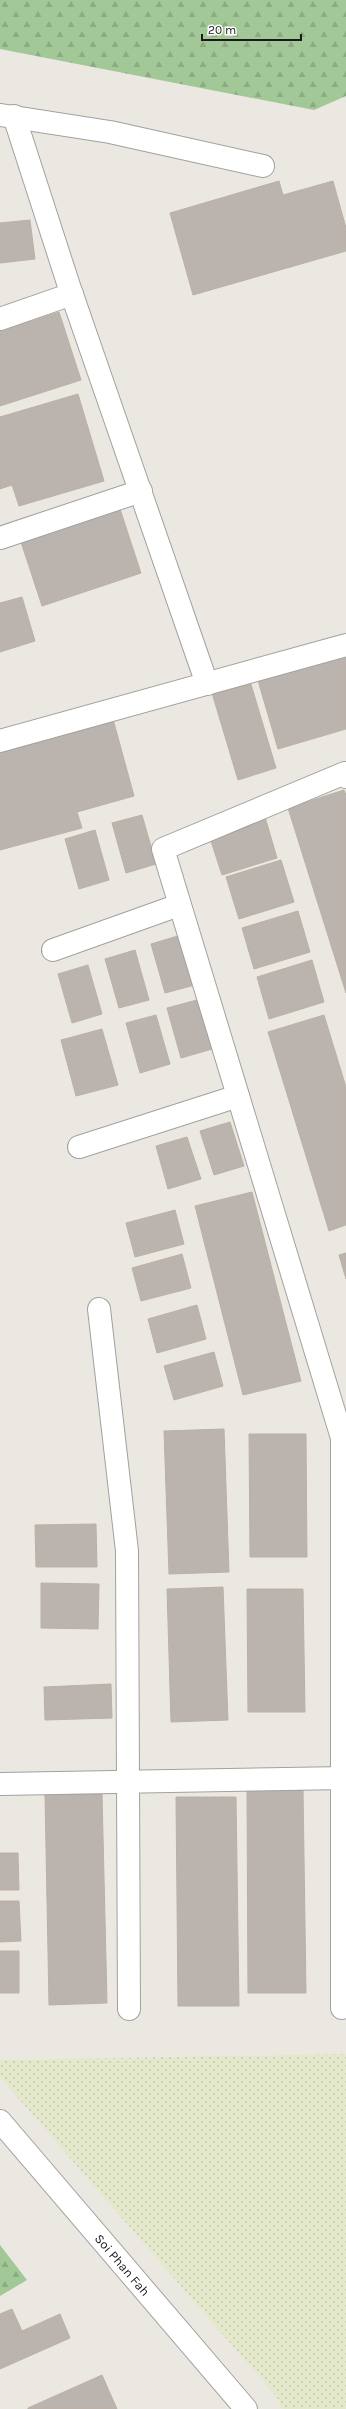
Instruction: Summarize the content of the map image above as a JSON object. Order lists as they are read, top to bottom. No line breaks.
{"streets":{"street":["Soi Phan Fah"]},"scale_bar":"20 m"}
